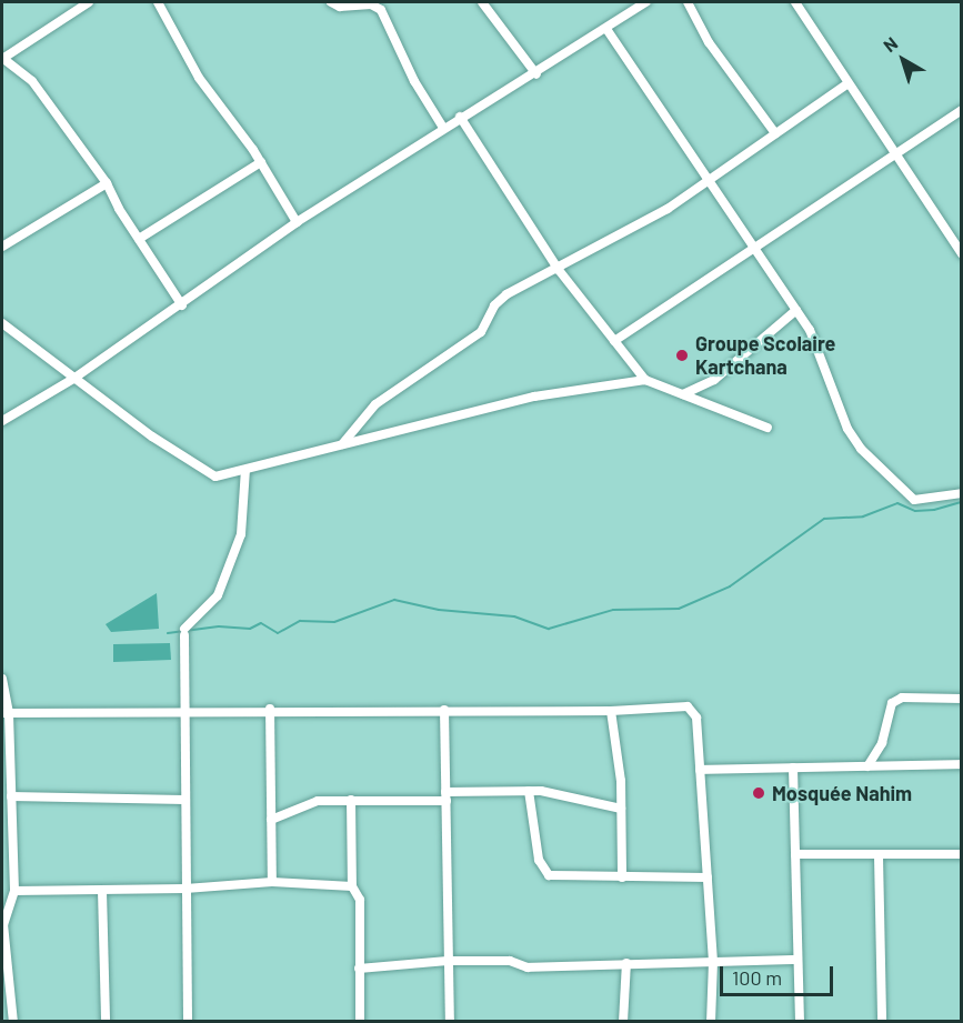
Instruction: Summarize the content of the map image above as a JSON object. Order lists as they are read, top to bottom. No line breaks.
{"places":["Groupe Scolaire Kartchana","Mosquée Nahim"],"scale_bar":"100 m","north":"top left"}
